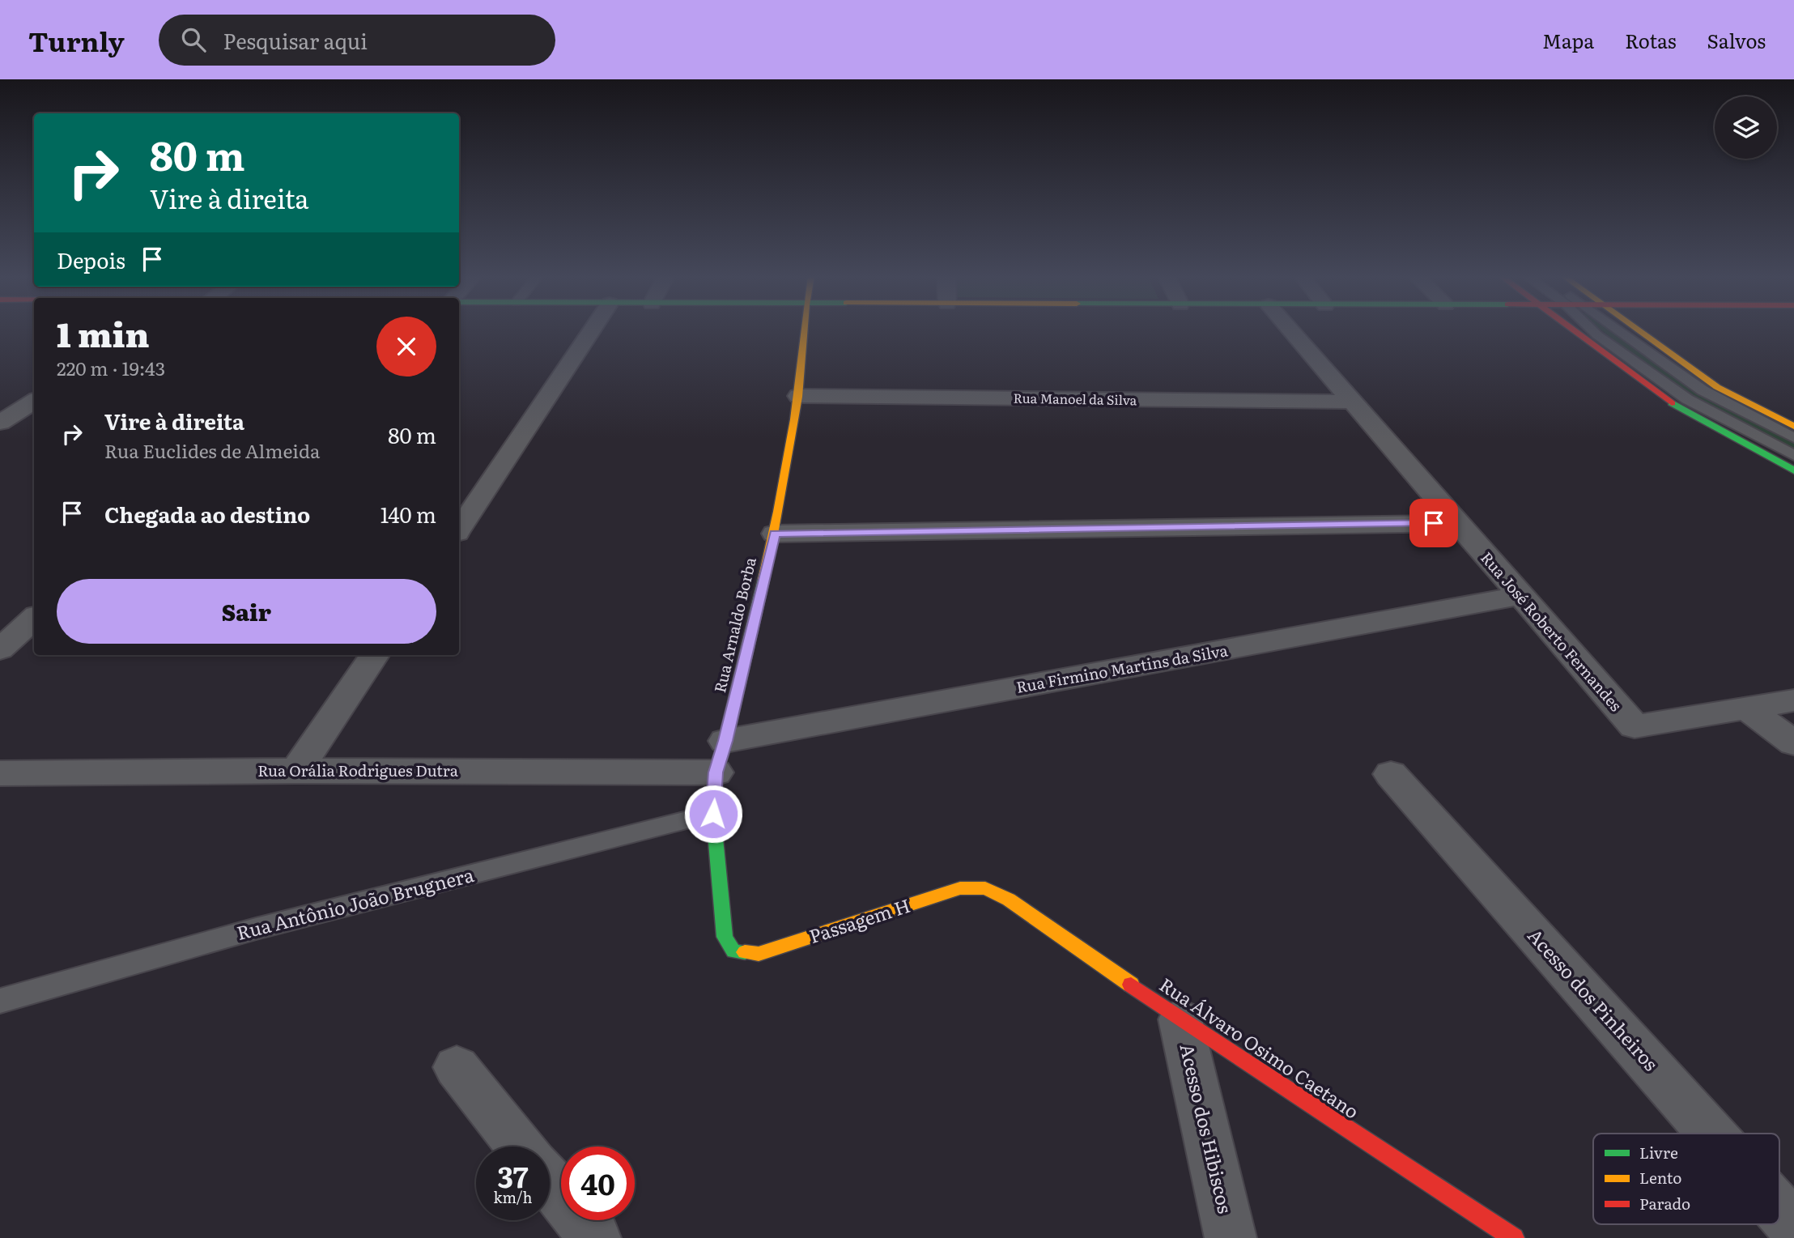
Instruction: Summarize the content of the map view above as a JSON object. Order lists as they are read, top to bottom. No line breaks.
{"streets":{"street":["Rua Manoel da Silva","Rua Arnaldo Borba","Rua José Roberto Fernandes","Rua Firmino Martins da Silva","Rua Orália Rodrigues Dutra","Passagem H","Acesso dos Pinheiros","Rua Álvaro Osimo Caetano","Acesso dos Hibiscos"],"lane":["Rua Antônio João Brugnera"]},"crossings":[["Rua Manoel da Silva","Rua Arnaldo Borba"],["Rua Manoel da Silva","Rua José Roberto Fernandes"],["Rua Arnaldo Borba","Rua Firmino Martins da Silva"],["Rua Arnaldo Borba","Rua Orália Rodrigues Dutra"],["Rua Arnaldo Borba","Rua Antônio João Brugnera"],["Rua Arnaldo Borba","Passagem H"],["Rua José Roberto Fernandes","Rua Firmino Martins da Silva"],["Rua Firmino Martins da Silva","Rua Orália Rodrigues Dutra"],["Passagem H","Rua Álvaro Osimo Caetano"],["Rua Álvaro Osimo Caetano","Acesso dos Hibiscos"]],"legend":["Livre","Lento","Parado"],"page":{"header":"Turnly","search":"Pesquisar aqui","nav":["Mapa","Rotas","Salvos"],"turn":["80 m","Vire à direita"],"then":"Depois","heading":["1 min","220 m · 19:43"],"list":[{"name":"Vire à direita","note":"Rua Euclides de Almeida","value":"80 m"},{"name":"Chegada ao destino","value":"140 m"}],"buttons":"Sair","speed":"37 km/h","limit":"40"}}
